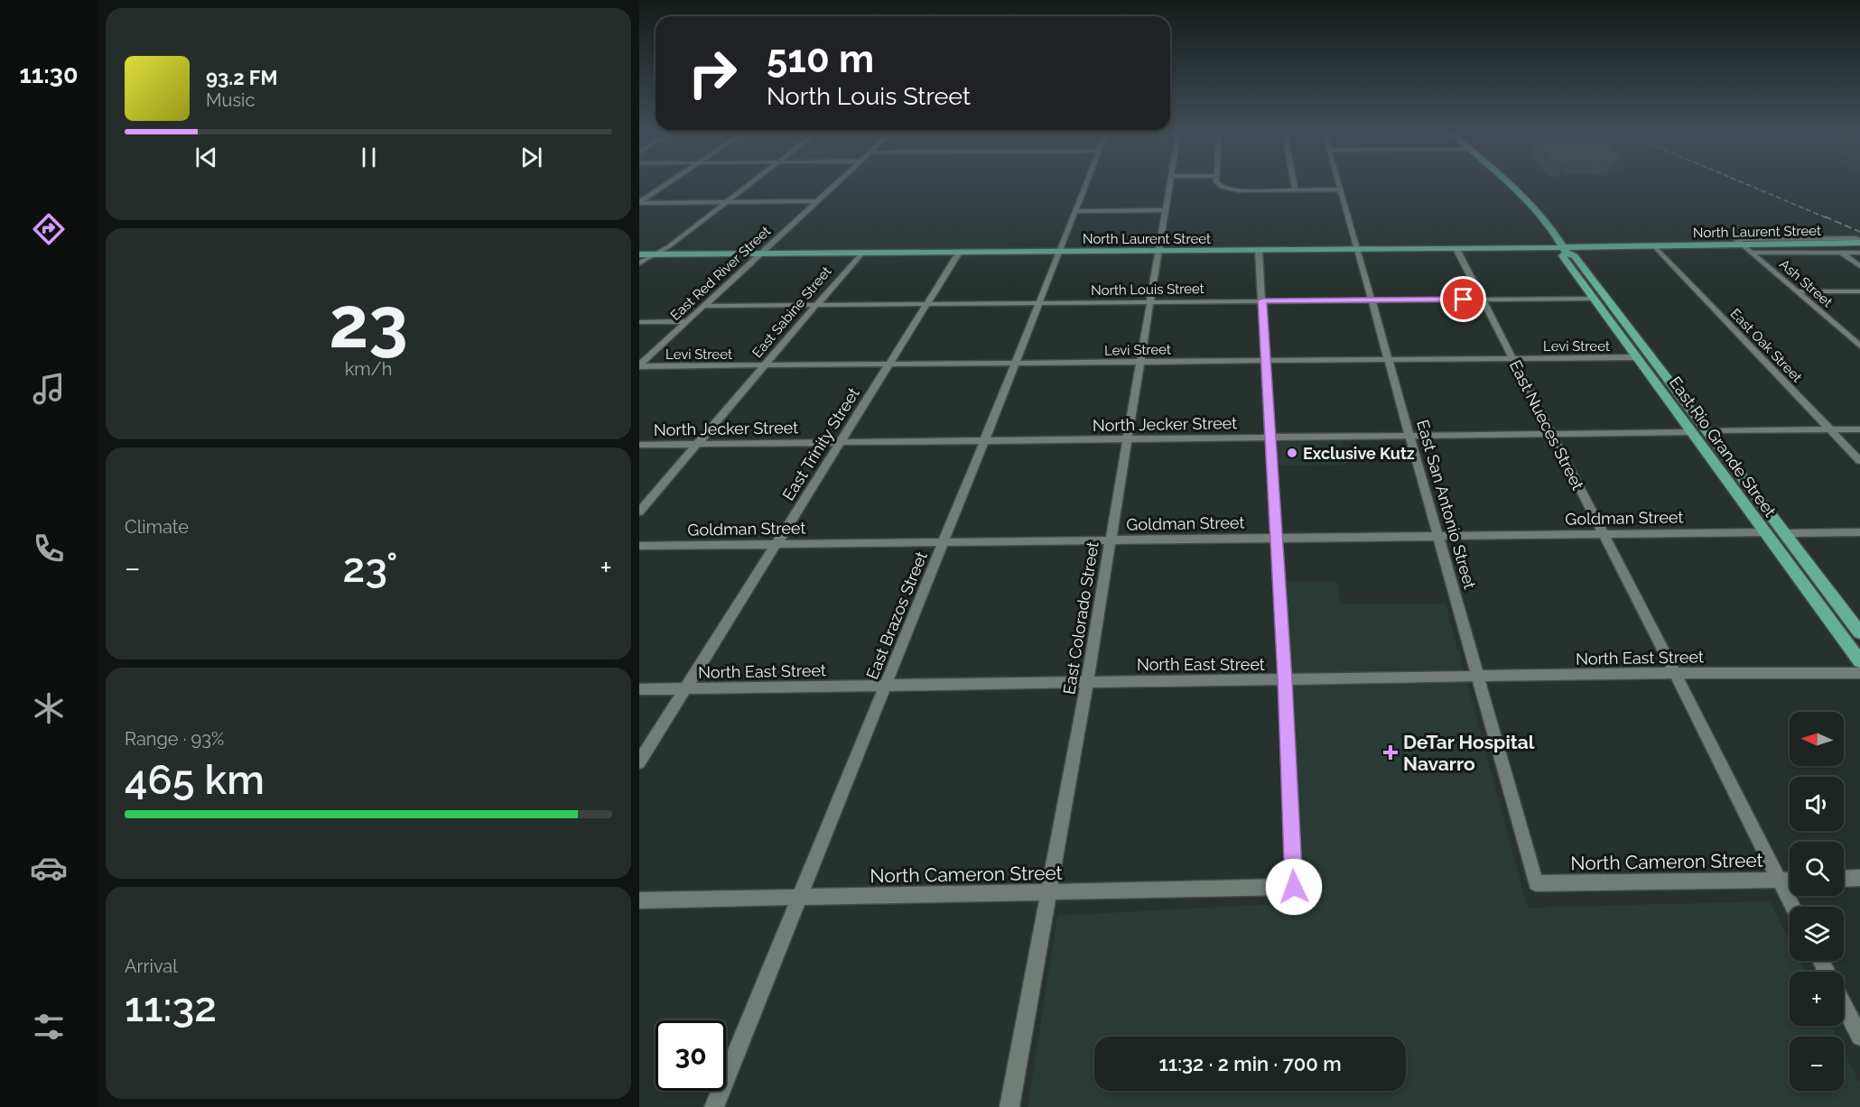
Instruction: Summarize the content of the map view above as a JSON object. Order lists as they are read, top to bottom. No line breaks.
{"streets":{"main road":["North Laurent Street","East Rio Grande Street"],"street":["East Red River Street","Ash Street","North Louis Street","East Sabine Street","East Oak Street","Levi Street","North Jecker Street","East Nueces Street","East Trinity Street","East San Antonio Street","Goldman Street","East Brazos Street","East Colorado Street","North East Street","North Cameron Street"]},"crossings":[["North Laurent Street","East Red River Street"],["North Laurent Street","Ash Street"],["North Laurent Street","East Sabine Street"],["North Laurent Street","East Oak Street"],["North Laurent Street","East Nueces Street"],["North Laurent Street","East Trinity Street"],["North Laurent Street","East Rio Grande Street"],["North Laurent Street","East San Antonio Street"],["North Laurent Street","East Brazos Street"],["North Laurent Street","East Colorado Street"],["East Red River Street","North Louis Street"],["East Red River Street","Levi Street"],["North Louis Street","East Sabine Street"],["North Louis Street","East Nueces Street"],["North Louis Street","East Trinity Street"],["North Louis Street","East Rio Grande Street"],["North Louis Street","East San Antonio Street"],["North Louis Street","East Brazos Street"],["North Louis Street","East Colorado Street"],["East Sabine Street","Levi Street"],["East Sabine Street","North Jecker Street"],["Levi Street","East Nueces Street"],["Levi Street","East Trinity Street"],["Levi Street","East Rio Grande Street"],["Levi Street","East San Antonio Street"],["Levi Street","East Brazos Street"],["Levi Street","East Colorado Street"],["North Jecker Street","East Nueces Street"],["North Jecker Street","East Trinity Street"],["North Jecker Street","East Rio Grande Street"],["North Jecker Street","East San Antonio Street"],["North Jecker Street","East Brazos Street"],["North Jecker Street","East Colorado Street"],["East Nueces Street","Goldman Street"],["East Nueces Street","North East Street"],["East Nueces Street","North Cameron Street"],["East Trinity Street","Goldman Street"],["East Trinity Street","North East Street"],["East Rio Grande Street","Goldman Street"],["East San Antonio Street","Goldman Street"],["East San Antonio Street","North East Street"],["East San Antonio Street","North Cameron Street"],["Goldman Street","East Brazos Street"],["Goldman Street","East Colorado Street"],["East Brazos Street","North East Street"],["East Brazos Street","North Cameron Street"],["East Colorado Street","North East Street"],["East Colorado Street","North Cameron Street"],["North East Street","North Cameron Street"]],"places":{"other":["Exclusive Kutz"],"health":["DeTar Hospital Navarro"]},"north":"left","page":{"tabs":"11:30","turn":["510 m","North Louis Street"],"song":["93.2 FM","Music"],"tile":[["23","km/h"],"Climate",["Range · 93%","465 km"],["Arrival","11:32"]],"heat":["−","23°","+"],"map_buttons":["+","−"],"limit":"30","trip":"11:32 · 2 min · 700 m"}}
